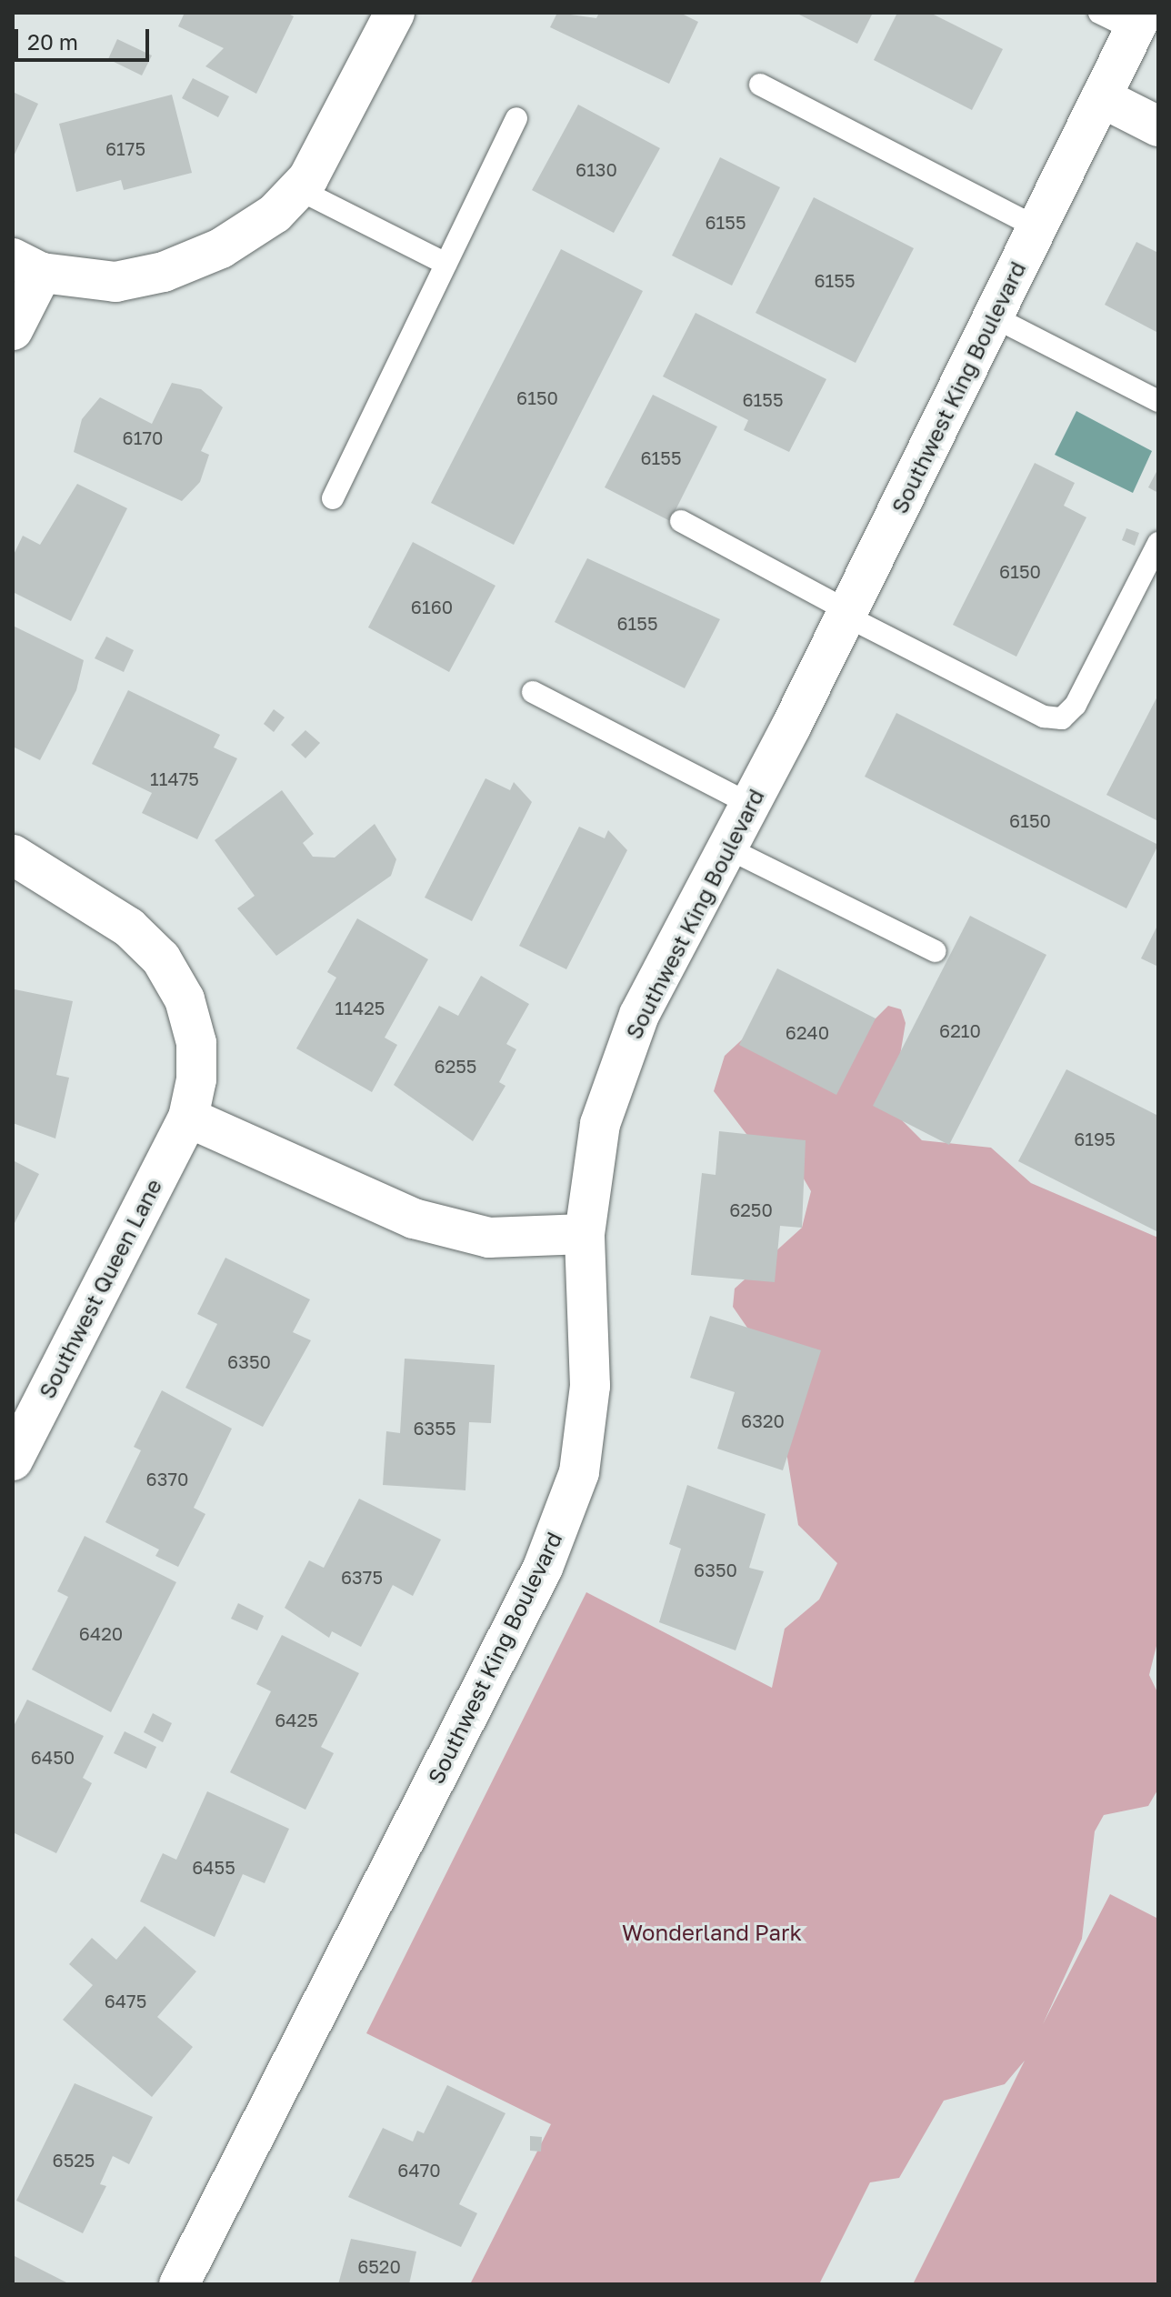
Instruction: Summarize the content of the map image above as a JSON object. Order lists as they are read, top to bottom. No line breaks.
{"streets":{"street":["Southwest King Boulevard","Southwest Queen Lane"]},"parks":["Wonderland Park"],"house_numbers":["6175","6130","6155","6155","6150","6155","6170","6155","6150","6160","6155","11475","6150","11425","6210","6240","6255","6195","6250","6350","6320","6355","6370","6350","6375","6420","6425","6450","6455","6475","6525","6470","6520"],"scale_bar":"20 m"}
